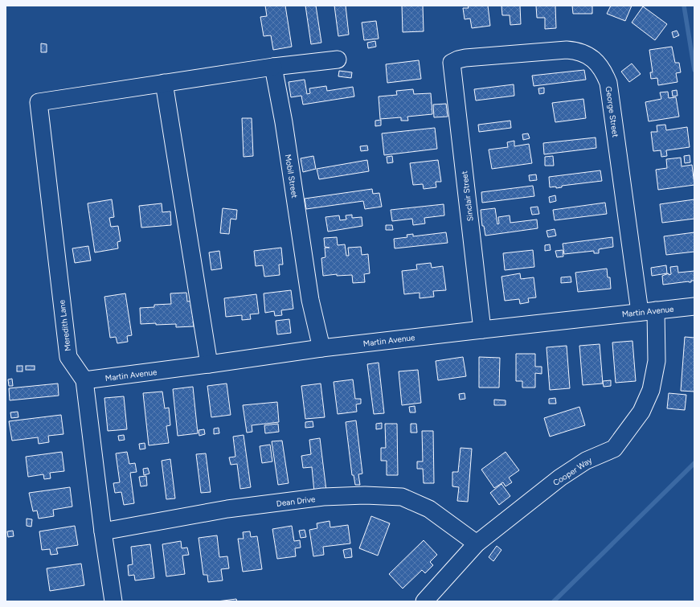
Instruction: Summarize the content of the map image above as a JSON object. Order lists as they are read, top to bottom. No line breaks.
{"streets":{"street":["George Street","Mobil Street","Sinclair Street","Martin Avenue","Meredith Lane","Cooper Way","Dean Drive"]},"crossings":[["George Street","Sinclair Street"],["George Street","Martin Avenue"],["George Street","Cooper Way"],["Mobil Street","Martin Avenue"],["Sinclair Street","Martin Avenue"],["Martin Avenue","Meredith Lane"],["Martin Avenue","Cooper Way"],["Meredith Lane","Dean Drive"],["Cooper Way","Dean Drive"]]}
